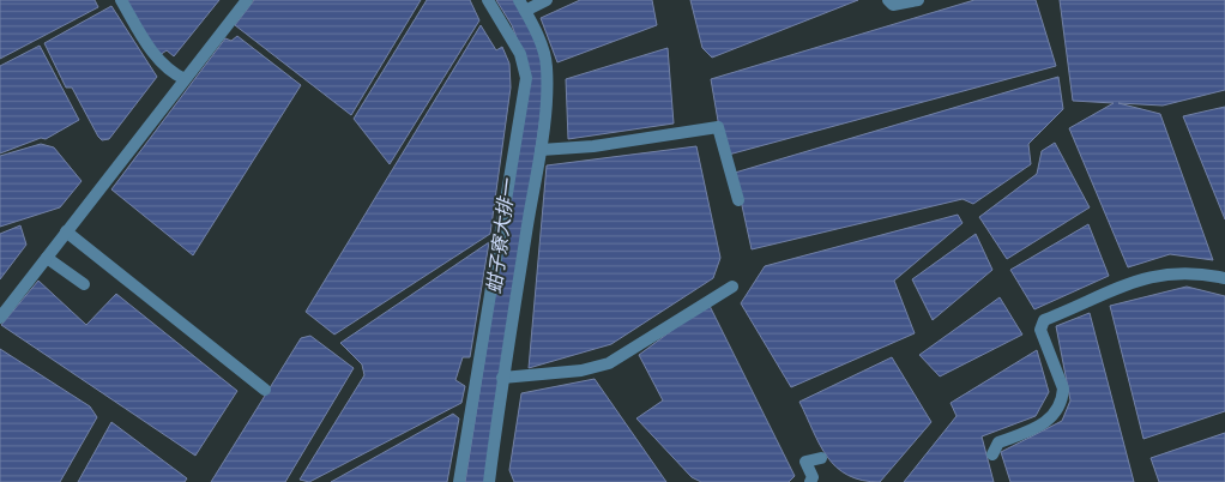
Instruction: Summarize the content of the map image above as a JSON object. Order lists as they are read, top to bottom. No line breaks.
{"water":["蚶子寮大排一"]}
